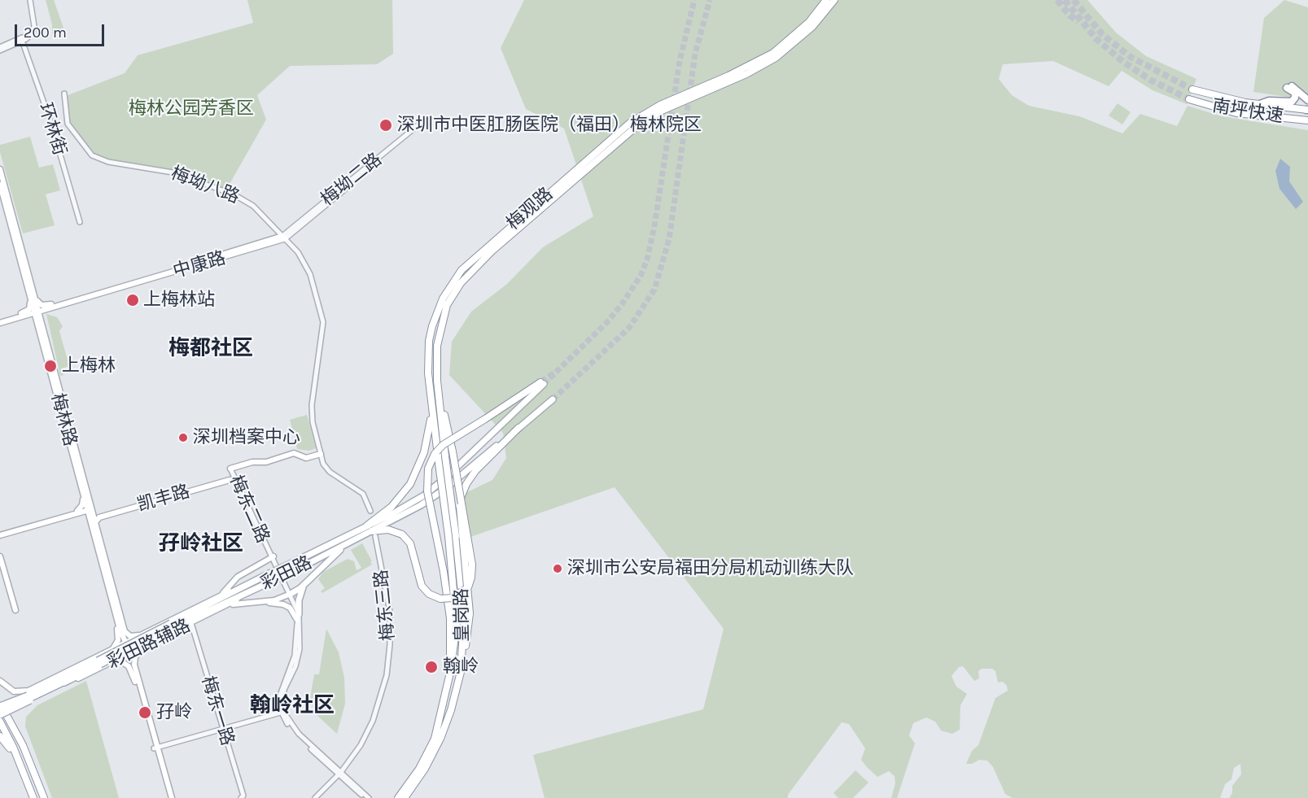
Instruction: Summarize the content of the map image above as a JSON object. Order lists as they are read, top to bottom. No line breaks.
{"streets":{"highway":["南坪快速","梅观路","皇岗路"],"main road":["中康路","梅林路","凯丰路","彩田路","彩田路辅路"],"street":["环林街","梅坳二路","梅坳八路","梅东二路","梅东三路","梅东一路"]},"crossings":[["梅坳二路","梅坳八路"],["梅坳二路","中康路"],["梅坳八路","中康路"],["梅观路","皇岗路"],["中康路","梅林路"],["梅林路","凯丰路"],["梅林路","彩田路辅路"],["凯丰路","梅东二路"],["彩田路","梅东三路"],["彩田路","彩田路辅路"],["彩田路辅路","梅东一路"]],"districts":["梅都社区","孖岭社区","翰岭社区"],"parks":["梅林公园芳香区"],"places":["深圳市中医肛肠医院（福田）梅林院区","上梅林站","上梅林","深圳档案中心","深圳市公安局福田分局机动训练大队","翰岭","孖岭"],"scale_bar":"200 m"}
